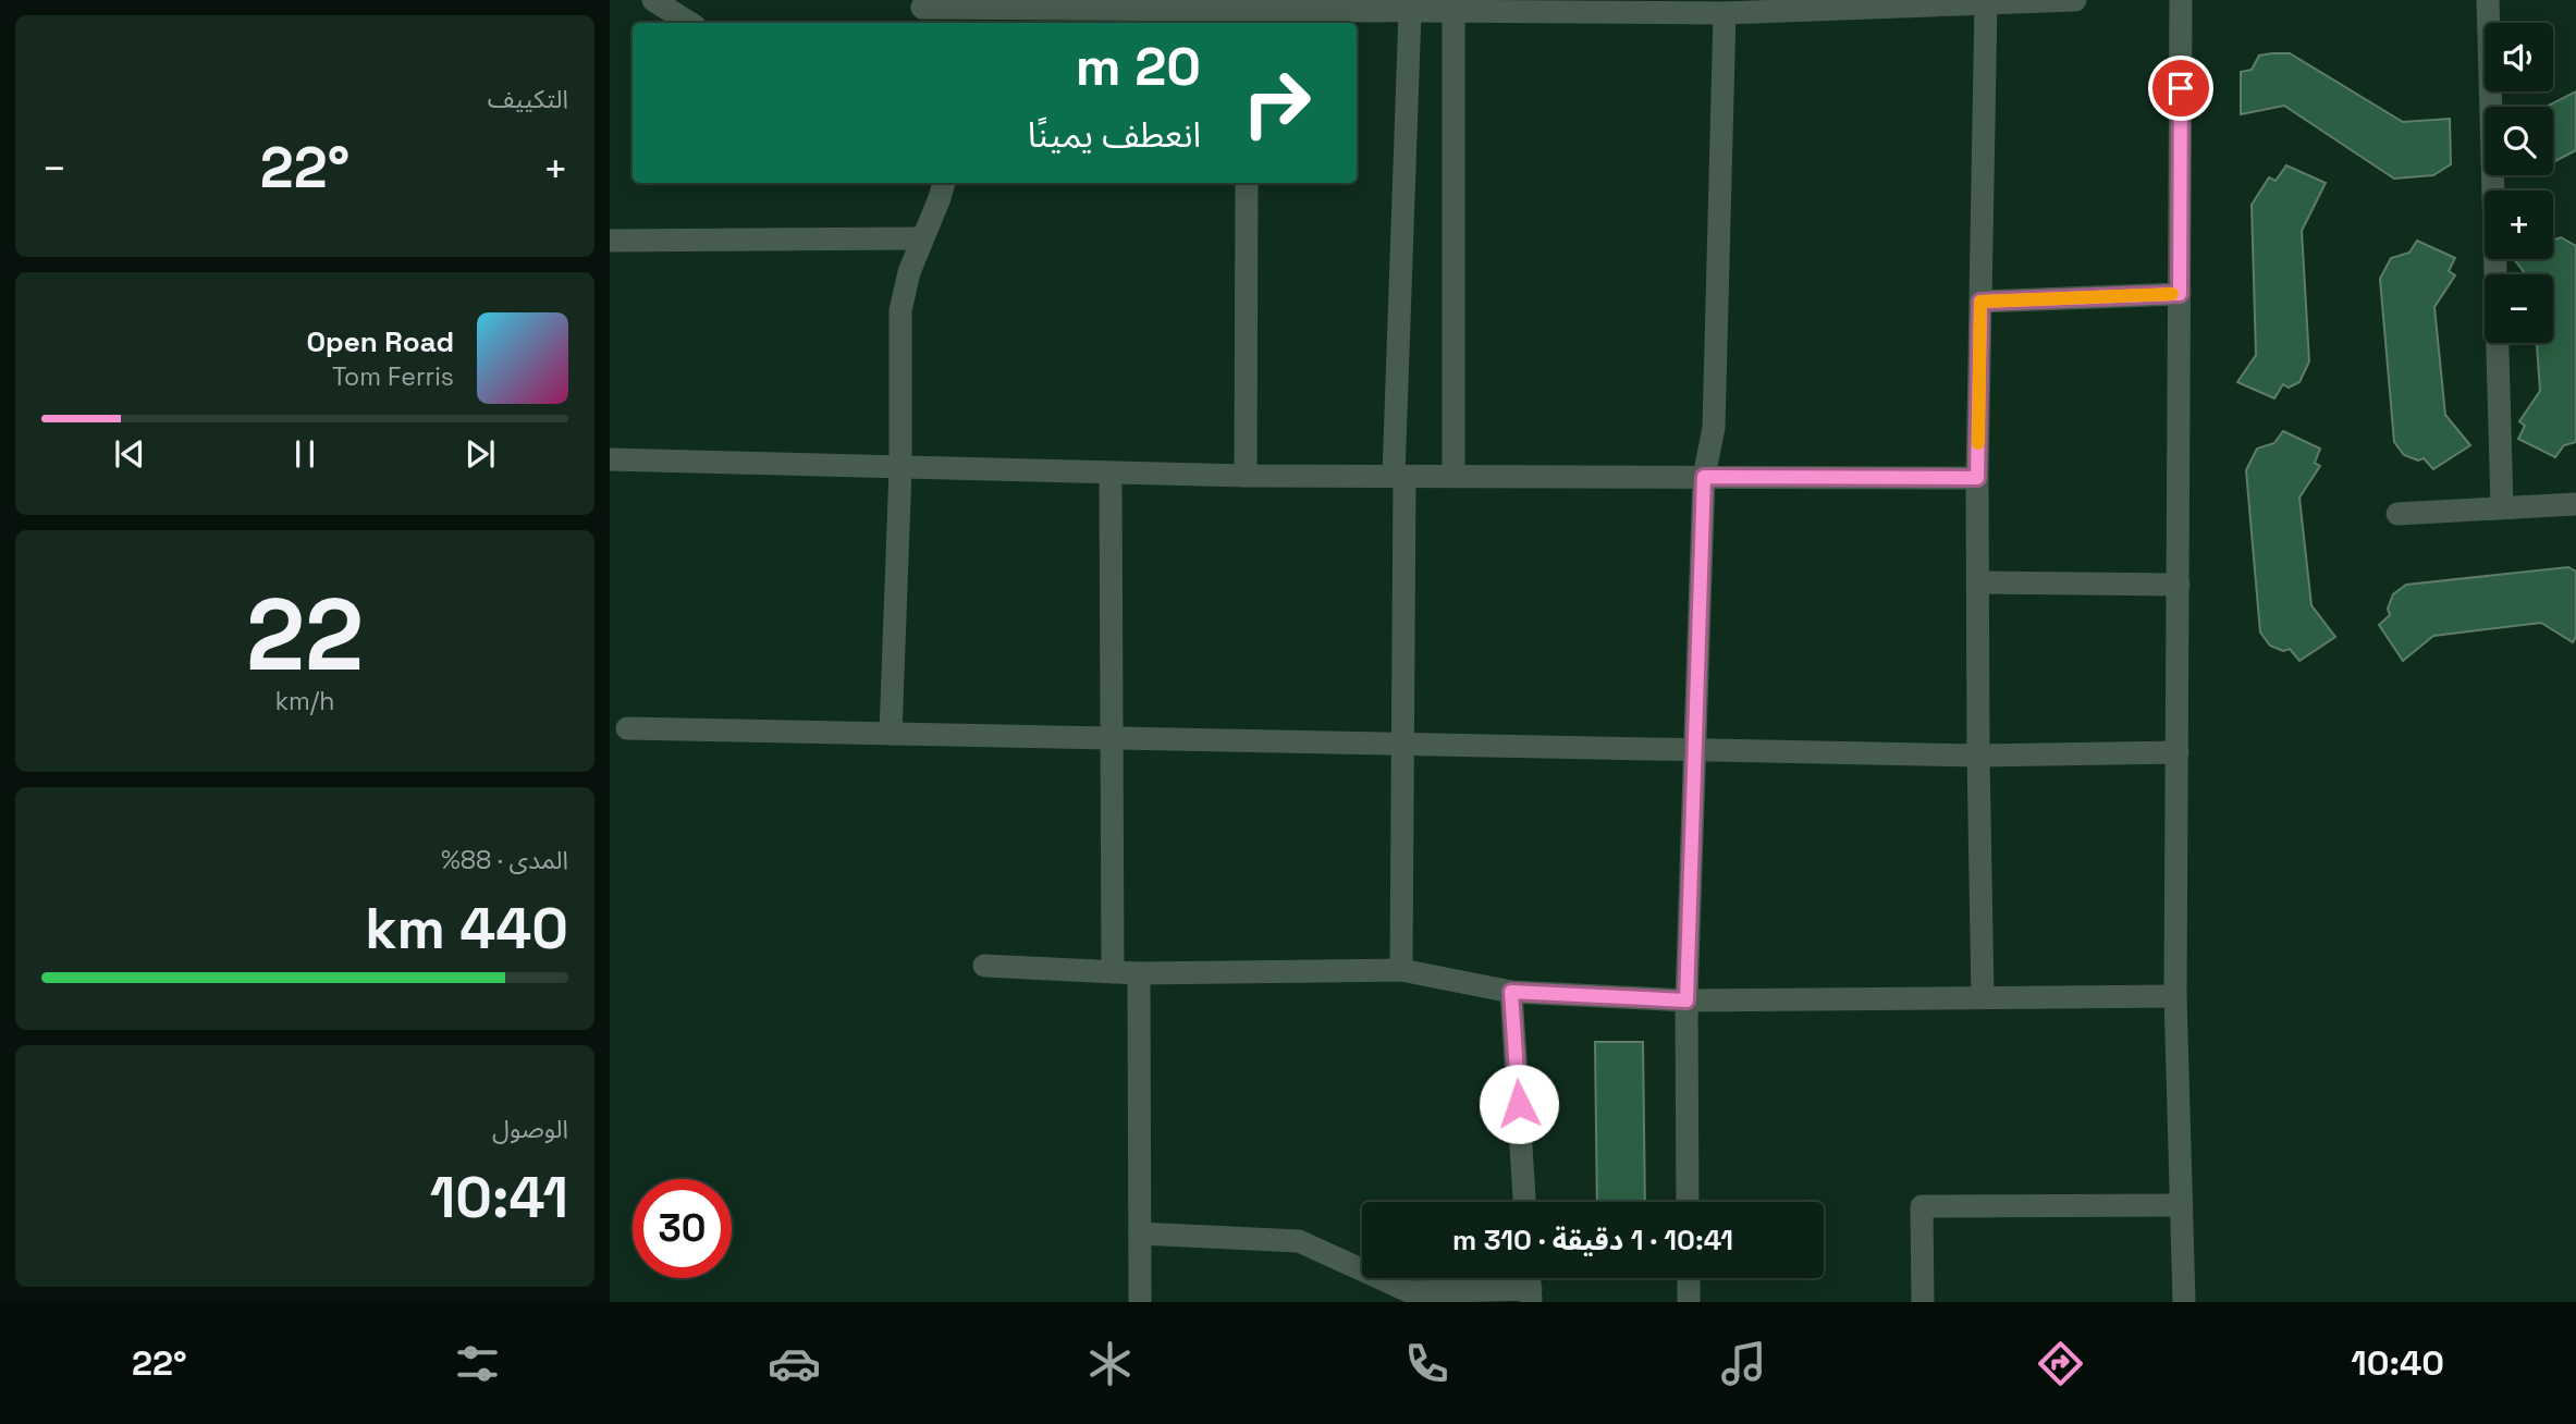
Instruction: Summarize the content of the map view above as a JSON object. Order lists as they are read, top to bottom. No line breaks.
{"page":{"tile":["التكييف",["22","km/h"],["المدى · 88%","440 km"],["الوصول","10:41"]],"map_buttons":["+","−"],"turn":["20 m","انعطف يمينًا"],"heat":["−","22°","+"],"song":["Open Road","Tom Ferris"],"limit":"30","trip":"10:41 · 1 دقيقة · 310 m","tabs":["10:40","22°"]}}
